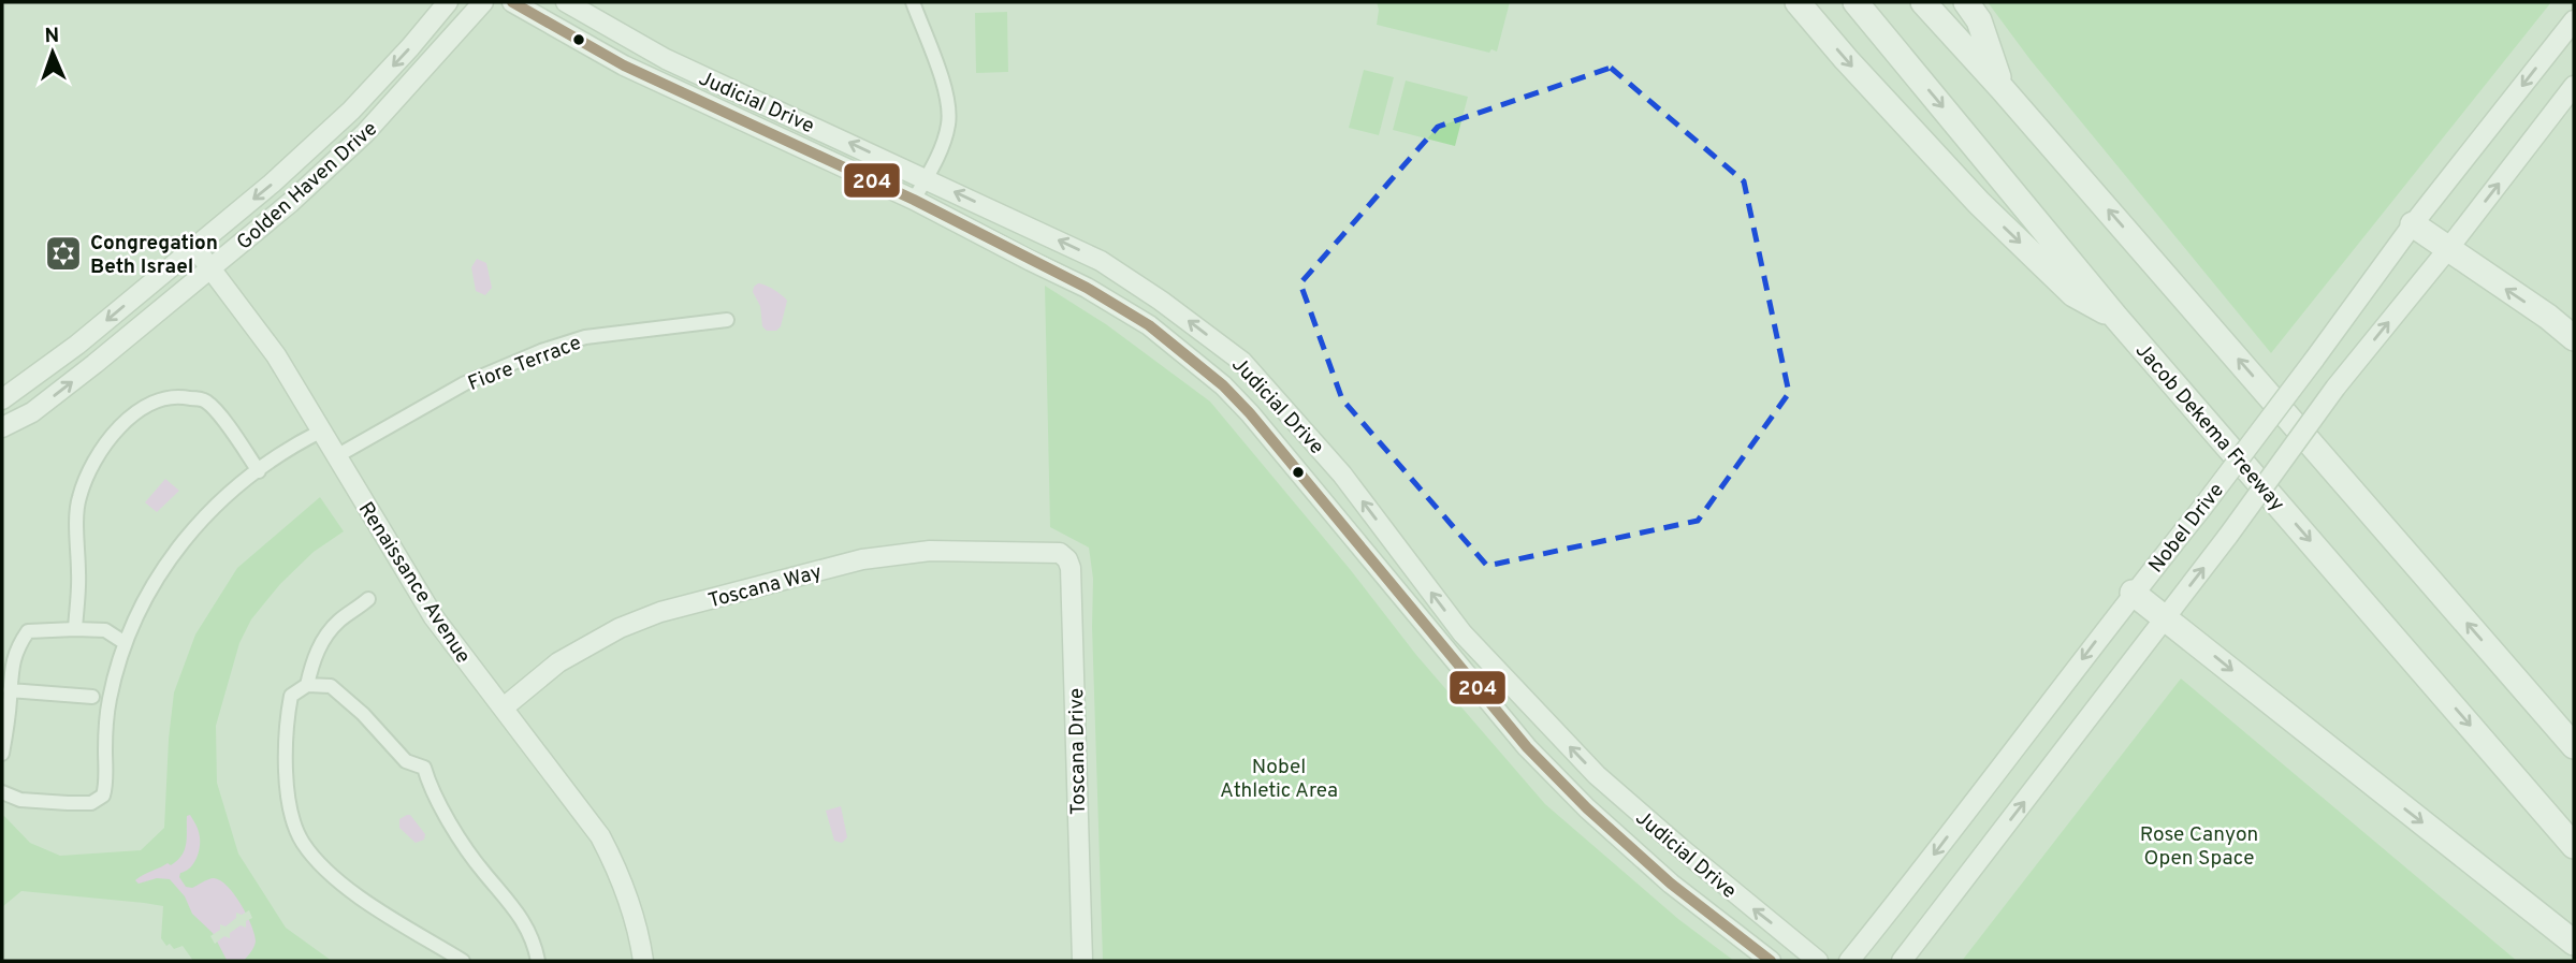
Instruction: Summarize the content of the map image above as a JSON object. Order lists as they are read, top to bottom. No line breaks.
{"streets":{"highway":["Jacob Dekema Freeway"],"street":["Judicial Drive","Golden Haven Drive","Fiore Terrace","Nobel Drive","Renaissance Avenue","Toscana Way","Toscana Drive"]},"crossings":[["Golden Haven Drive","Renaissance Avenue"],["Fiore Terrace","Renaissance Avenue"],["Renaissance Avenue","Toscana Way"],["Toscana Way","Toscana Drive"]],"parks":["Nobel Athletic Area","Rose Canyon Open Space"],"places":{"synagogue":["Congregation Beth Israel"]},"lines":["transit line 204"],"north":"top"}
